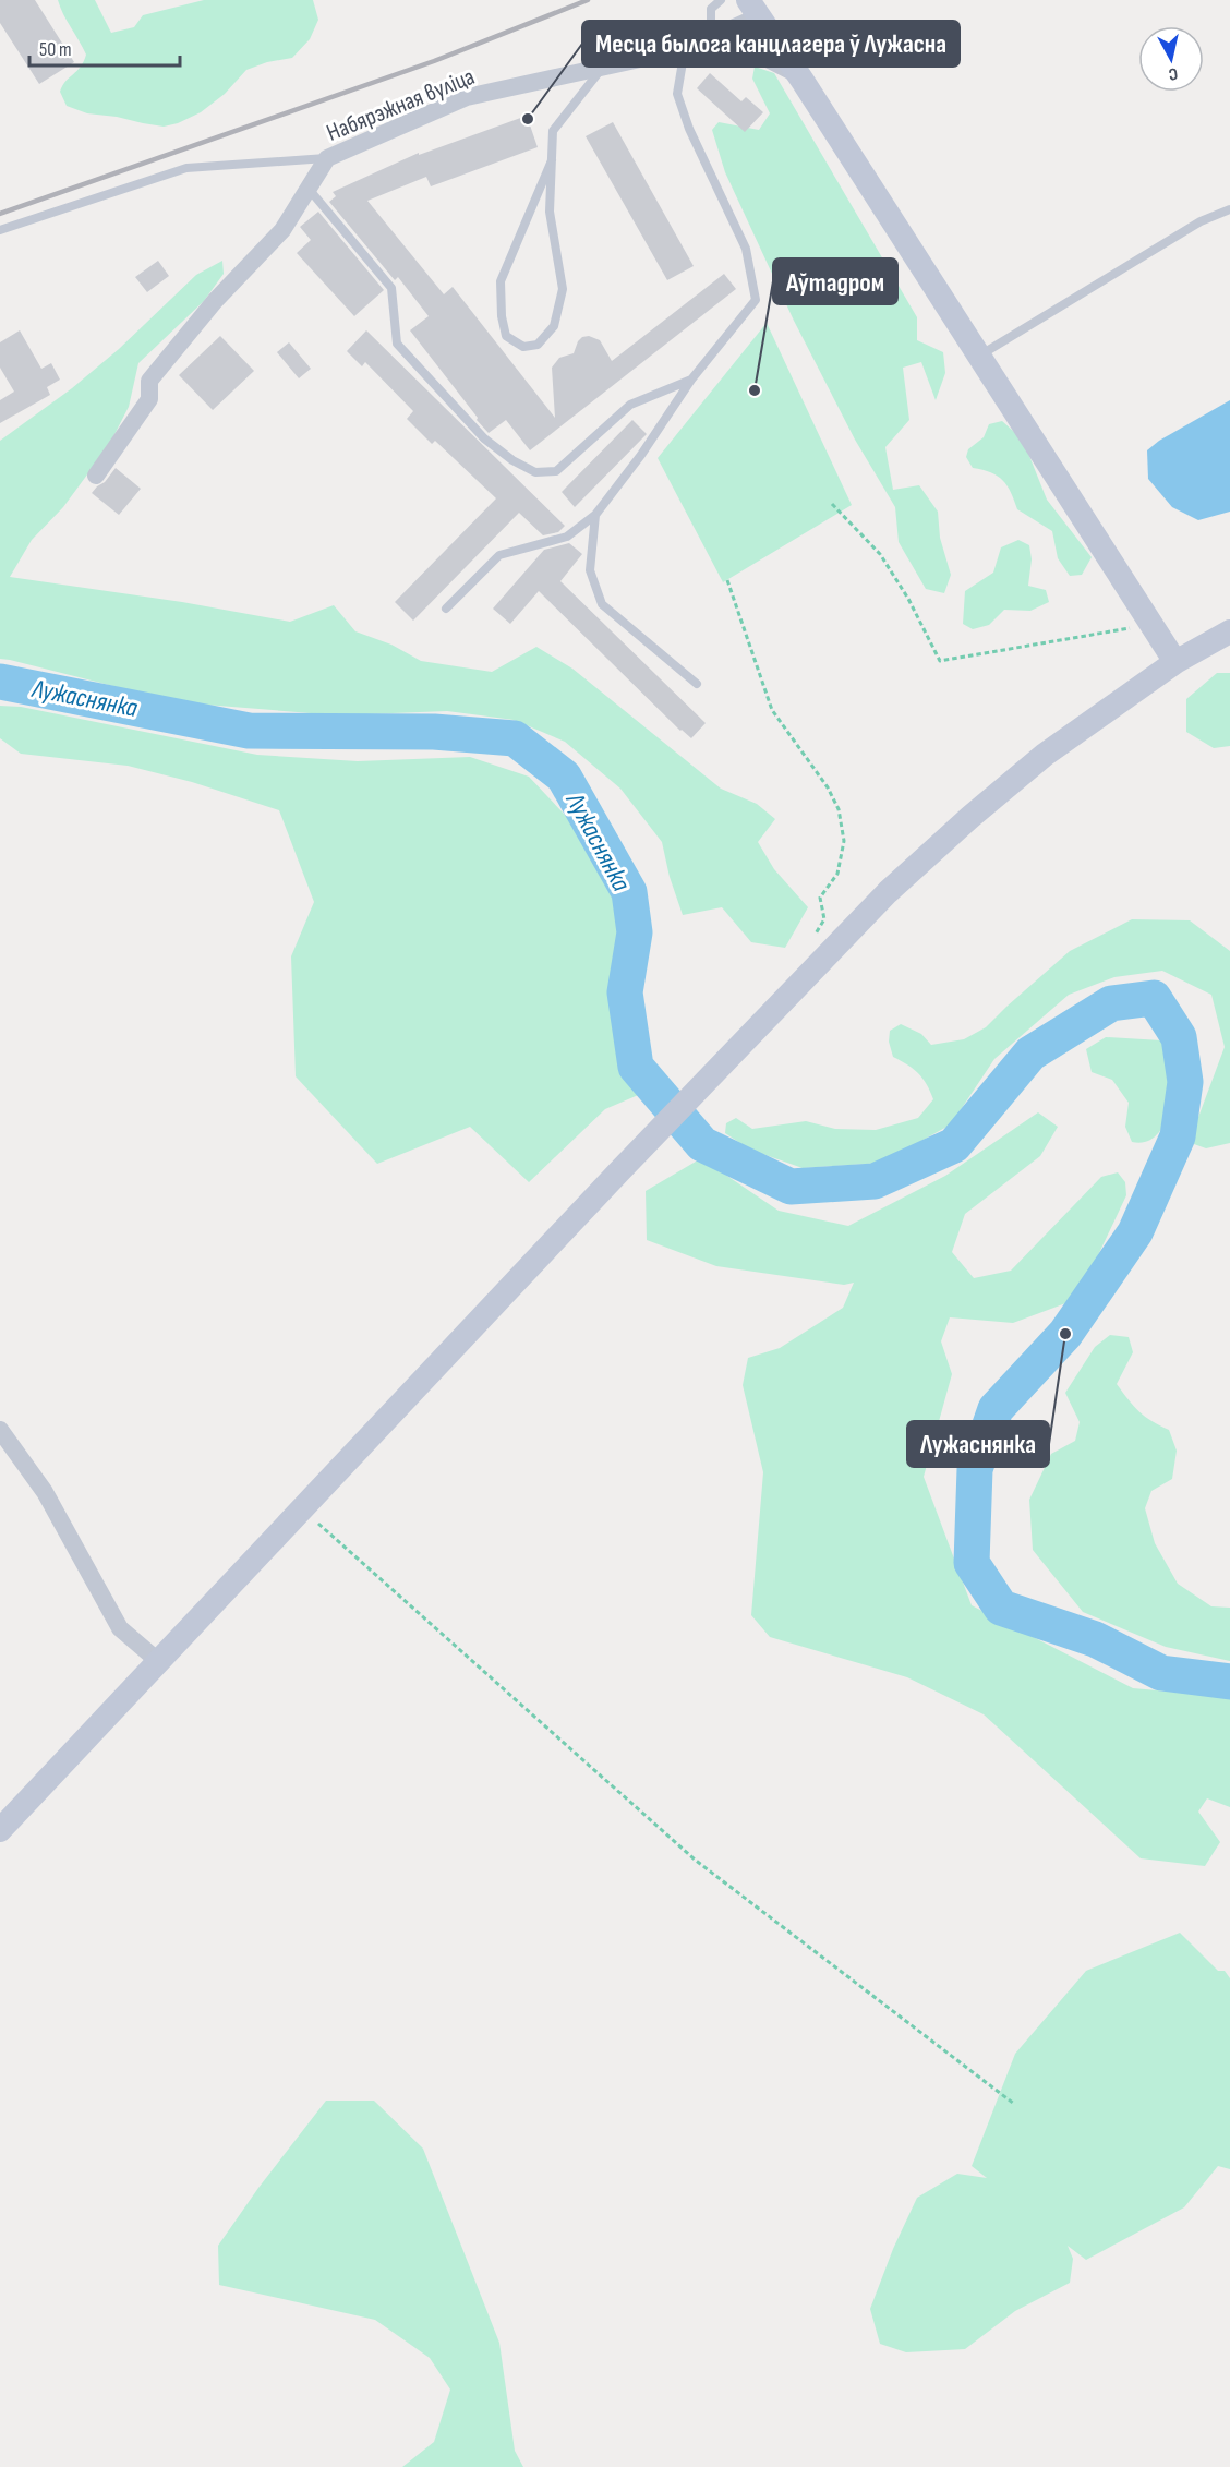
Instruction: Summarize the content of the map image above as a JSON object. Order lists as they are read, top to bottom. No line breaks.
{"streets":{"street":["Набярэжная вуліца"]},"water":["Лужаснянка"],"places":["Месца былога канцлагера ў Лужасна","Аўтадром","Лужаснянка"],"scale_bar":"50 m","north":"bottom"}
